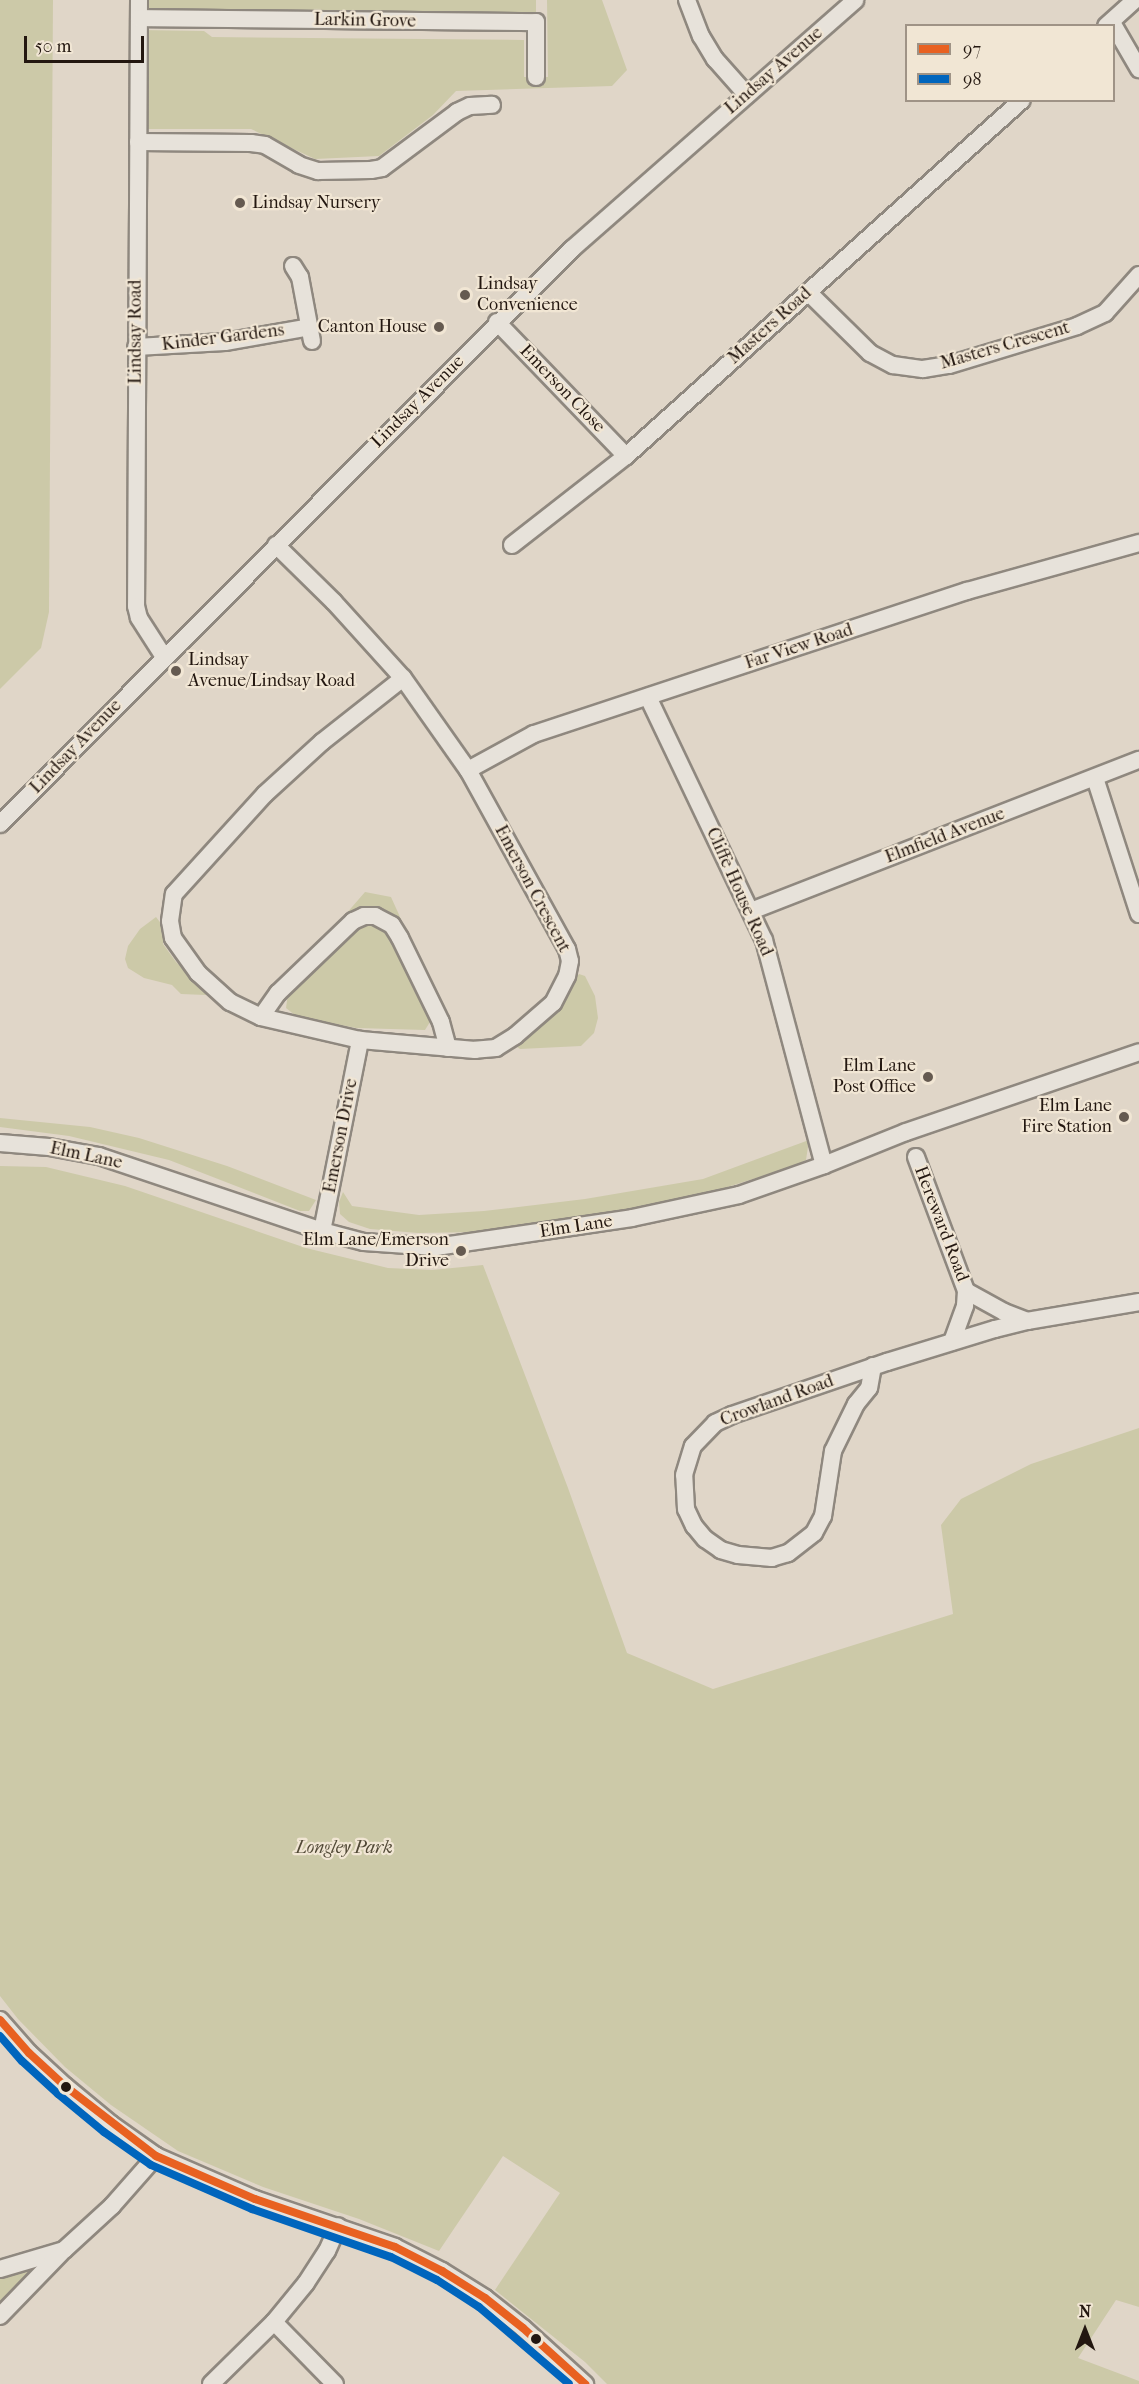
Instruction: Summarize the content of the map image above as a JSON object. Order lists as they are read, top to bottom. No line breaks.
{"streets":{"street":["Larkin Grove","Lindsay Avenue","Masters Road","Lindsay Road","Kinder Gardens","Masters Crescent","Emerson Close","Far View Road","Elmfield Avenue","Emerson Crescent","Cliffe House Road","Emerson Drive","Elm Lane","Hereward Road","Crowland Road"]},"crossings":[["Larkin Grove","Lindsay Road"],["Lindsay Avenue","Lindsay Road"],["Lindsay Avenue","Emerson Close"],["Lindsay Avenue","Emerson Crescent"],["Masters Road","Masters Crescent"],["Masters Road","Emerson Close"],["Lindsay Road","Kinder Gardens"],["Far View Road","Emerson Crescent"],["Far View Road","Cliffe House Road"],["Elmfield Avenue","Cliffe House Road"],["Emerson Crescent","Emerson Drive"],["Cliffe House Road","Elm Lane"],["Emerson Drive","Elm Lane"],["Hereward Road","Crowland Road"]],"parks":["Longley Park"],"places":["Lindsay Nursery","Lindsay Convenience","Canton House","Lindsay Avenue/Lindsay Road","Elm Lane Post Office","Elm Lane Fire Station","Elm Lane/Emerson Drive"],"lines":["transit line 97","transit line 98"],"legend":["97","98"],"scale_bar":"50 m","north":"top"}
